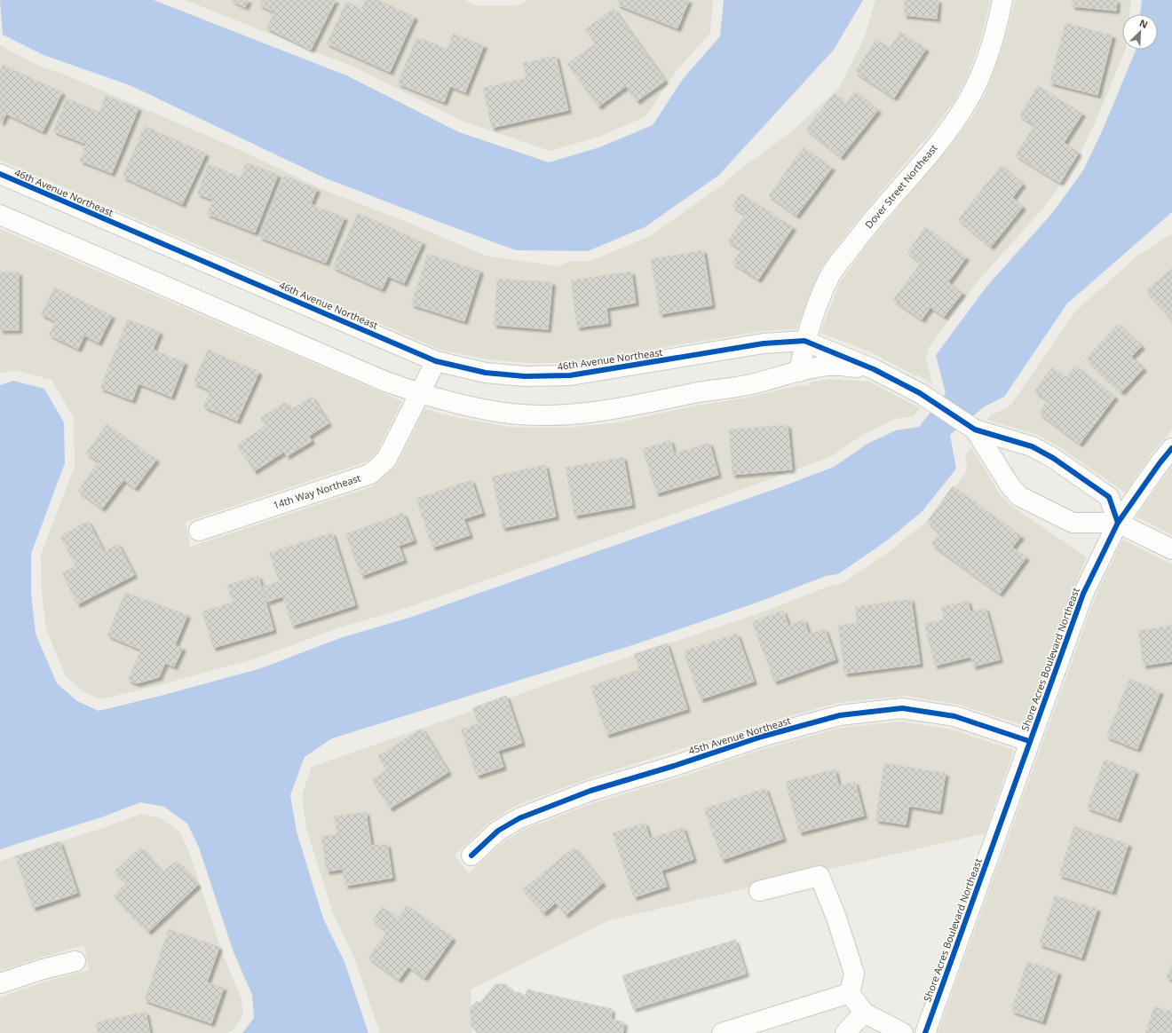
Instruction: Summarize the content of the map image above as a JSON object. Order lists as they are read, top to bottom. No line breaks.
{"streets":{"street":["Dover Street Northeast","46th Avenue Northeast","14th Way Northeast","Shore Acres Boulevard Northeast","45th Avenue Northeast"]},"crossings":[["Dover Street Northeast","46th Avenue Northeast"],["46th Avenue Northeast","14th Way Northeast"],["46th Avenue Northeast","Shore Acres Boulevard Northeast"],["Shore Acres Boulevard Northeast","45th Avenue Northeast"]],"north":"top right"}
